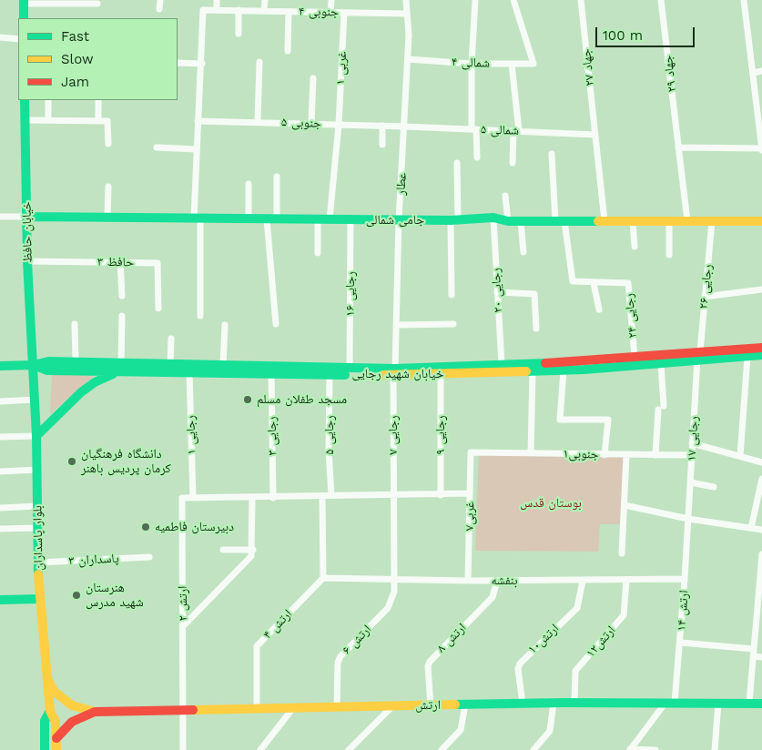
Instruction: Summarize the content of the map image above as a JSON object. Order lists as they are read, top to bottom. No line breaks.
{"streets":{"main road":["جامی شمالی","خیابان حافظ","خیابان شهید رجایی","بلوار پاسداران","ارتش"],"street":["جنوبی ۴","شمالی ۴","جهاد ۲۷","غربی ۱","جهاد ۲۹","جنوبی ۵","شمالی ۵","عطار","حافظ ۳","رجایی ۲۶","رجایی ۲۰","رجایی ۱۶","رجایی ۲۴","رجایی ۱","رجایی ۵","رجایی ۷","رجایی ۹","رجایی ۳","رجایی ۱۷","جنوبی۱","غربی۷","پاسداران ۳","بنفشه","ارتش ۲","ارتش ۱۴","ارتش ۴","ارتش ۸","ارتش۱۰","ارتش ۶","ارتش۱۲"]},"crossings":[["جنوبی ۴","غربی ۱"],["جنوبی ۴","عطار"],["شمالی ۴","عطار"],["جهاد ۲۷","شمالی ۵"],["جهاد ۲۷","جامی شمالی"],["غربی ۱","جنوبی ۵"],["غربی ۱","جامی شمالی"],["جهاد ۲۹","جامی شمالی"],["جنوبی ۵","شمالی ۵"],["جنوبی ۵","عطار"],["شمالی ۵","عطار"],["عطار","جامی شمالی"],["عطار","خیابان شهید رجایی"],["عطار","رجایی ۷"],["جامی شمالی","خیابان حافظ"],["جامی شمالی","رجایی ۲۶"],["جامی شمالی","رجایی ۲۰"],["جامی شمالی","رجایی ۱۶"],["جامی شمالی","رجایی ۲۴"],["خیابان حافظ","حافظ ۳"],["خیابان حافظ","خیابان شهید رجایی"],["خیابان حافظ","بلوار پاسداران"],["رجایی ۲۶","خیابان شهید رجایی"],["رجایی ۲۶","رجایی ۱۷"],["رجایی ۲۰","خیابان شهید رجایی"],["رجایی ۱۶","خیابان شهید رجایی"],["رجایی ۲۴","خیابان شهید رجایی"],["خیابان شهید رجایی","رجایی ۱"],["خیابان شهید رجایی","رجایی ۵"],["خیابان شهید رجایی","رجایی ۷"],["خیابان شهید رجایی","رجایی ۹"],["خیابان شهید رجایی","رجایی ۳"],["خیابان شهید رجایی","رجایی ۱۷"],["خیابان شهید رجایی","بلوار پاسداران"],["رجایی ۱","ارتش ۲"],["رجایی ۷","بنفشه"],["رجایی ۷","ارتش ۶"],["رجایی ۱۷","جنوبی۱"],["رجایی ۱۷","ارتش ۱۴"],["جنوبی۱","غربی۷"],["غربی۷","بنفشه"],["بلوار پاسداران","پاسداران ۳"],["بنفشه","ارتش ۱۴"],["بنفشه","ارتش ۴"],["بنفشه","ارتش ۸"],["بنفشه","ارتش۱۰"],["بنفشه","ارتش ۶"],["بنفشه","ارتش۱۲"],["ارتش ۲","ارتش"],["ارتش ۱۴","ارتش"],["ارتش ۴","ارتش"],["ارتش ۸","ارتش"],["ارتش۱۰","ارتش"],["ارتش ۶","ارتش"],["ارتش۱۲","ارتش"]],"parks":["بوستان قدس"],"places":["مسجد طفلان مسلم","دانشگاه فرهنگیان کرمان پردیس باهنر","دبیرستان فاطمیه","هنرستان شهید مدرس"],"legend":["Fast","Slow","Jam"],"scale_bar":"100 m"}
